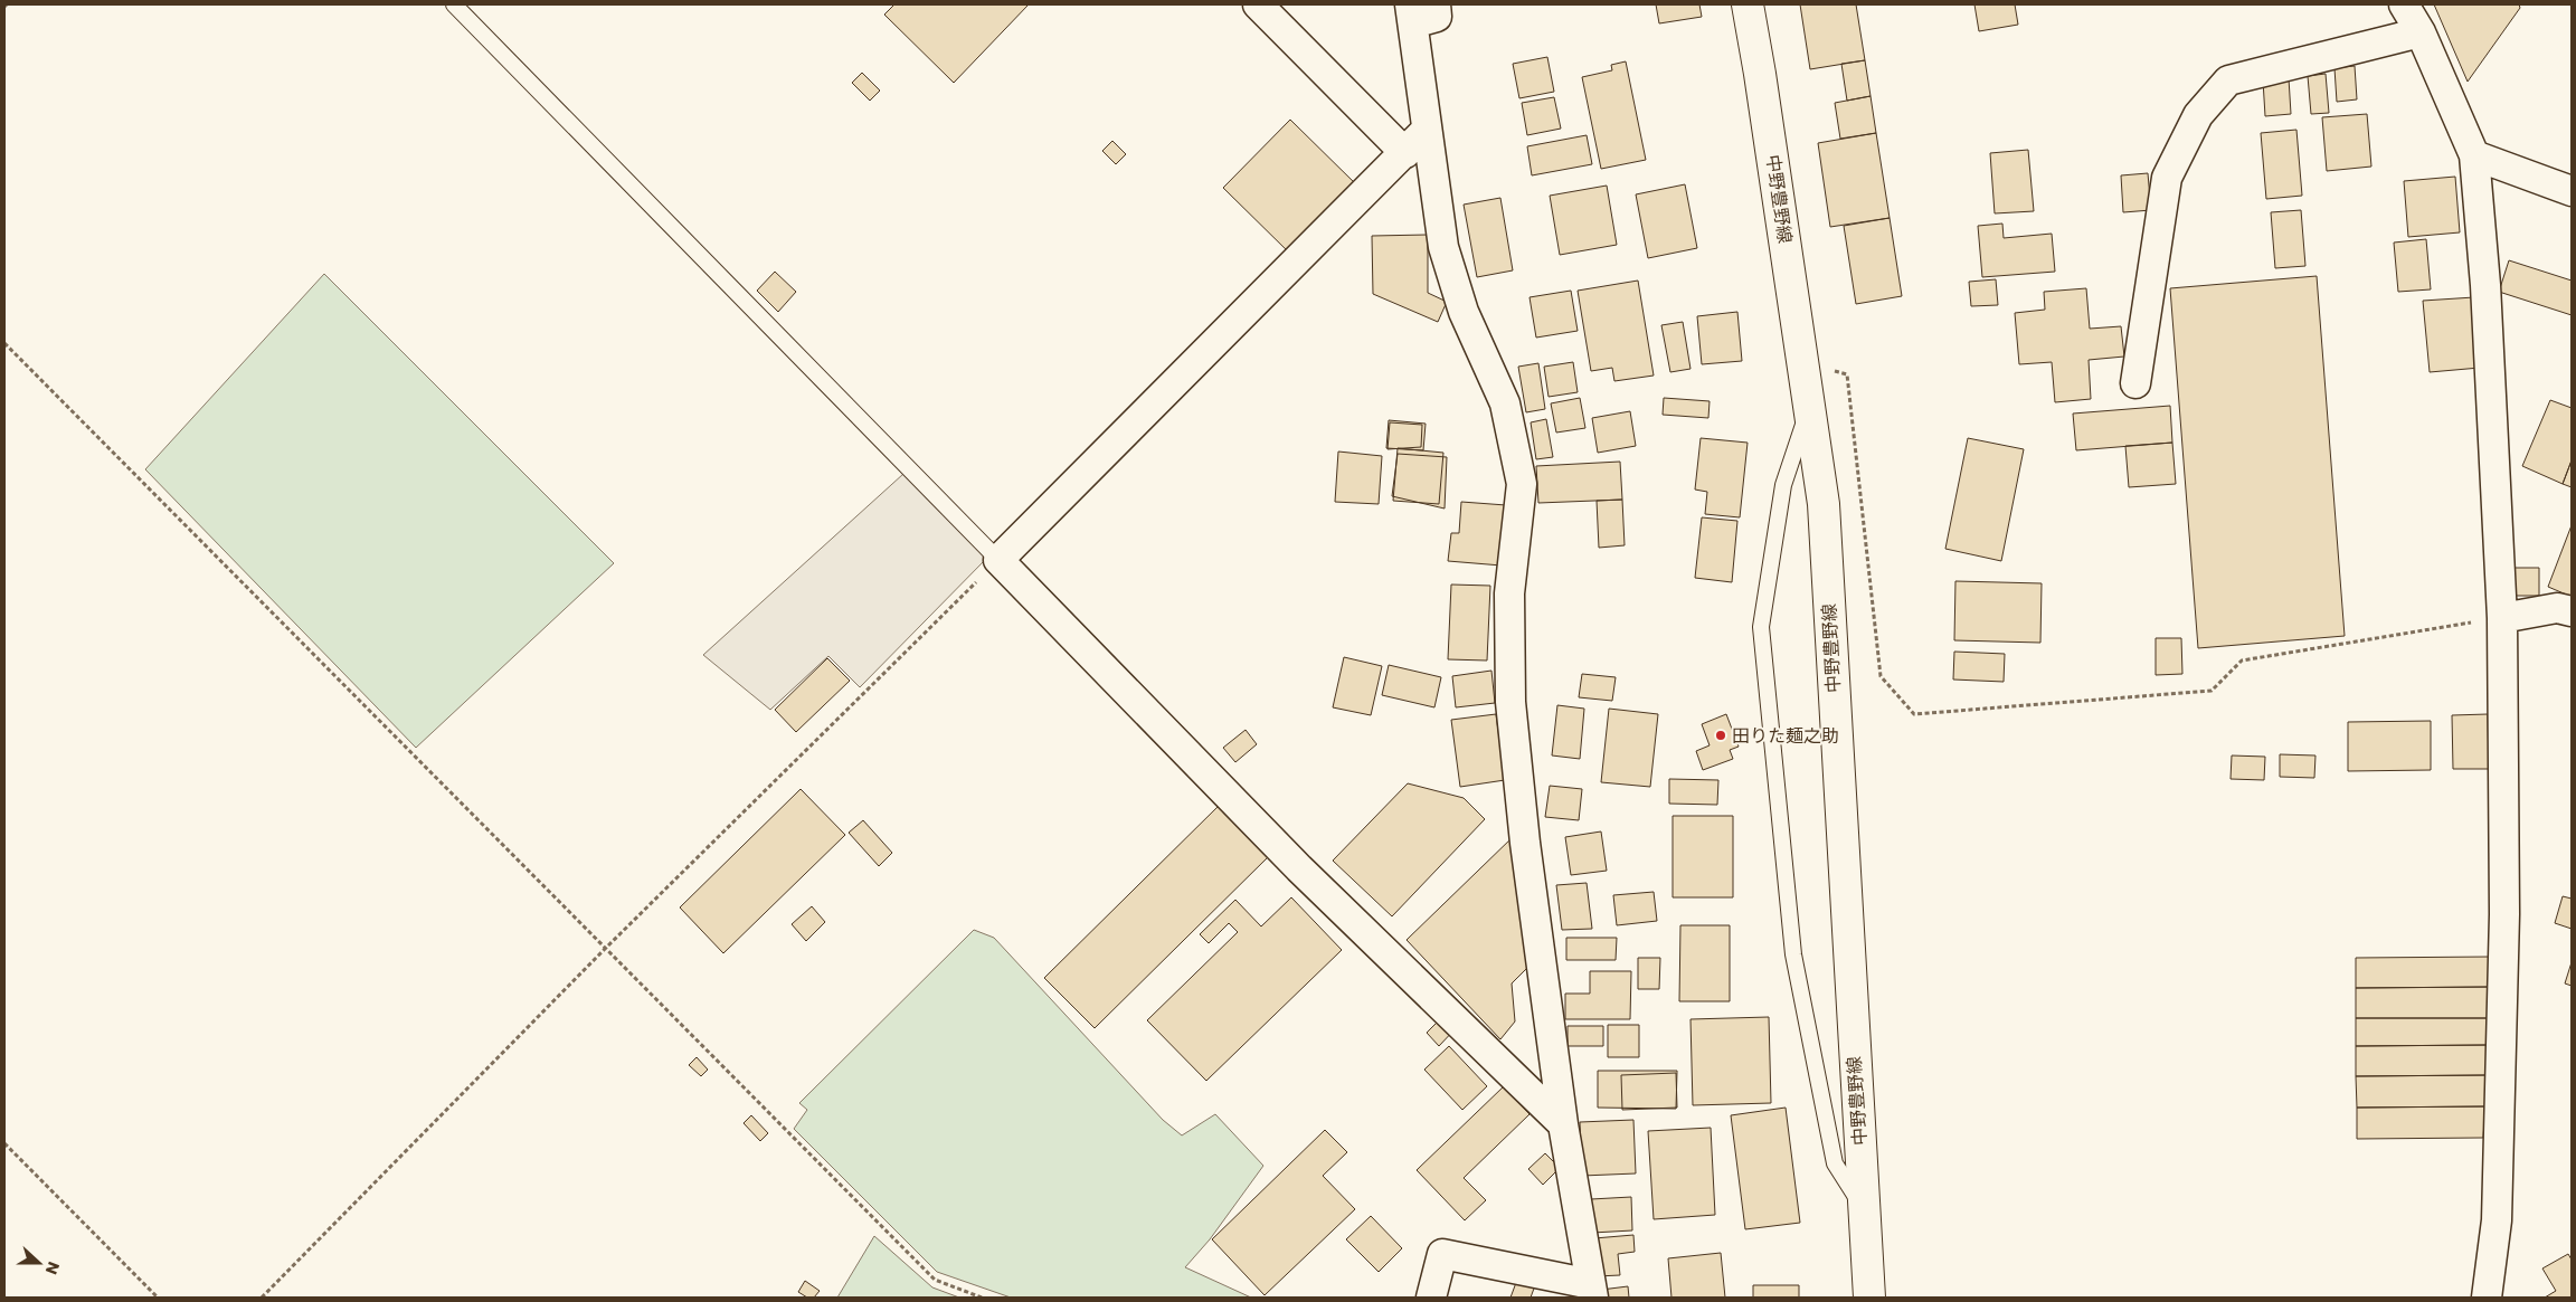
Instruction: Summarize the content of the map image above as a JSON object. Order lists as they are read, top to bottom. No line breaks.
{"streets":{"main road":["中野豊野線"]},"places":["田りた麺之助"],"north":"right"}
